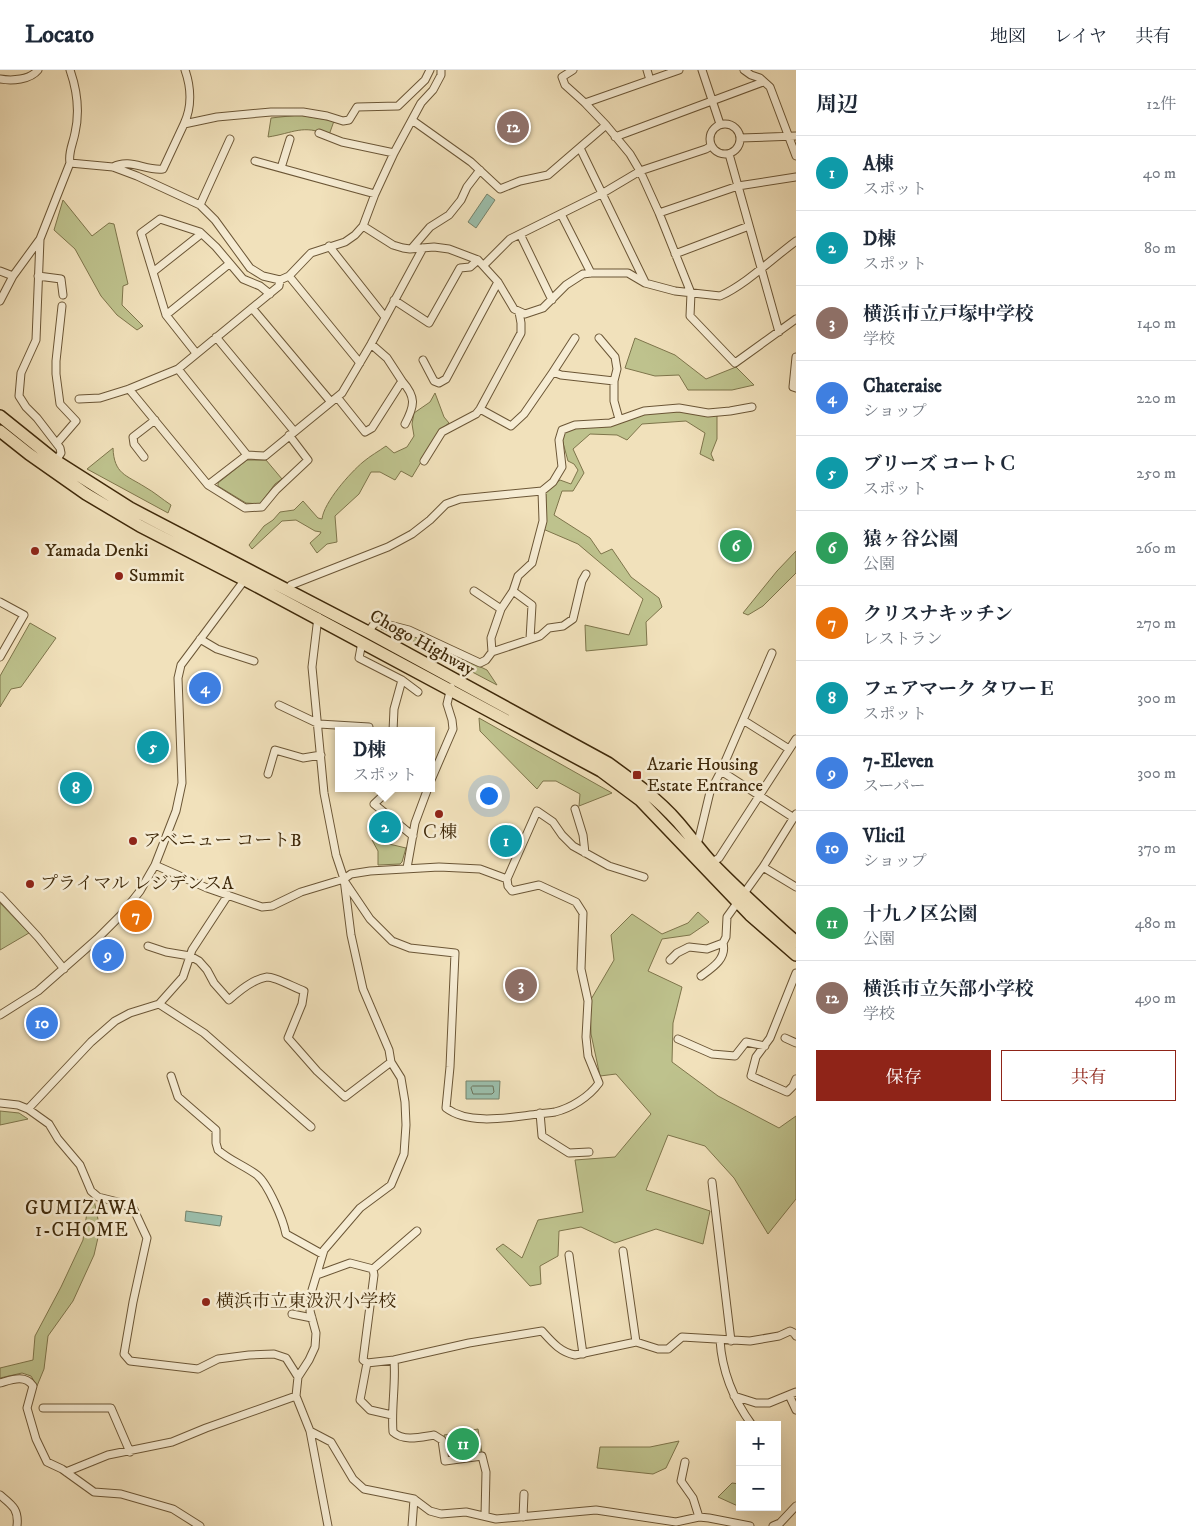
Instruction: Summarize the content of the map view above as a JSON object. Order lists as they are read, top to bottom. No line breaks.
{"streets":{"main road":["Chogo Highway"]},"districts":["GUMIZAWA 1-CHOME"],"places":{"other":["Yamada Denki","Summit","Ｃ棟","アベニュー コートB","プライマル レジデンスA","横浜市立東汲沢小学校"],"transit":["Azarie Housing Estate Entrance"]},"page":{"header":"Locato","nav":["地図","レイヤ","共有"],"heading":["周辺","12件"],"pins":["12","6","4","5","8","2","1","7","9","3","10","11"],"list":[{"mark":"1","name":"A棟","note":"スポット","value":"40 m"},{"mark":"2","name":"D棟","note":"スポット","value":"80 m"},{"mark":"3","name":"横浜市立戸塚中学校","note":"学校","value":"140 m"},{"mark":"4","name":"Chateraise","note":"ショップ","value":"220 m"},{"mark":"5","name":"ブリーズ コートＣ","note":"スポット","value":"250 m"},{"mark":"6","name":"猿ヶ谷公園","note":"公園","value":"260 m"},{"mark":"7","name":"クリスナキッチン","note":"レストラン","value":"270 m"},{"mark":"8","name":"フェアマーク タワーＥ","note":"スポット","value":"300 m"},{"mark":"9","name":"7-Eleven","note":"スーパー","value":"300 m"},{"mark":"10","name":"Vlicil","note":"ショップ","value":"370 m"},{"mark":"11","name":"十九ノ区公園","note":"公園","value":"480 m"},{"mark":"12","name":"横浜市立矢部小学校","note":"学校","value":"490 m"}],"popup":["D棟","スポット"],"buttons":["保存","共有"],"map_buttons":["+","−"]}}
